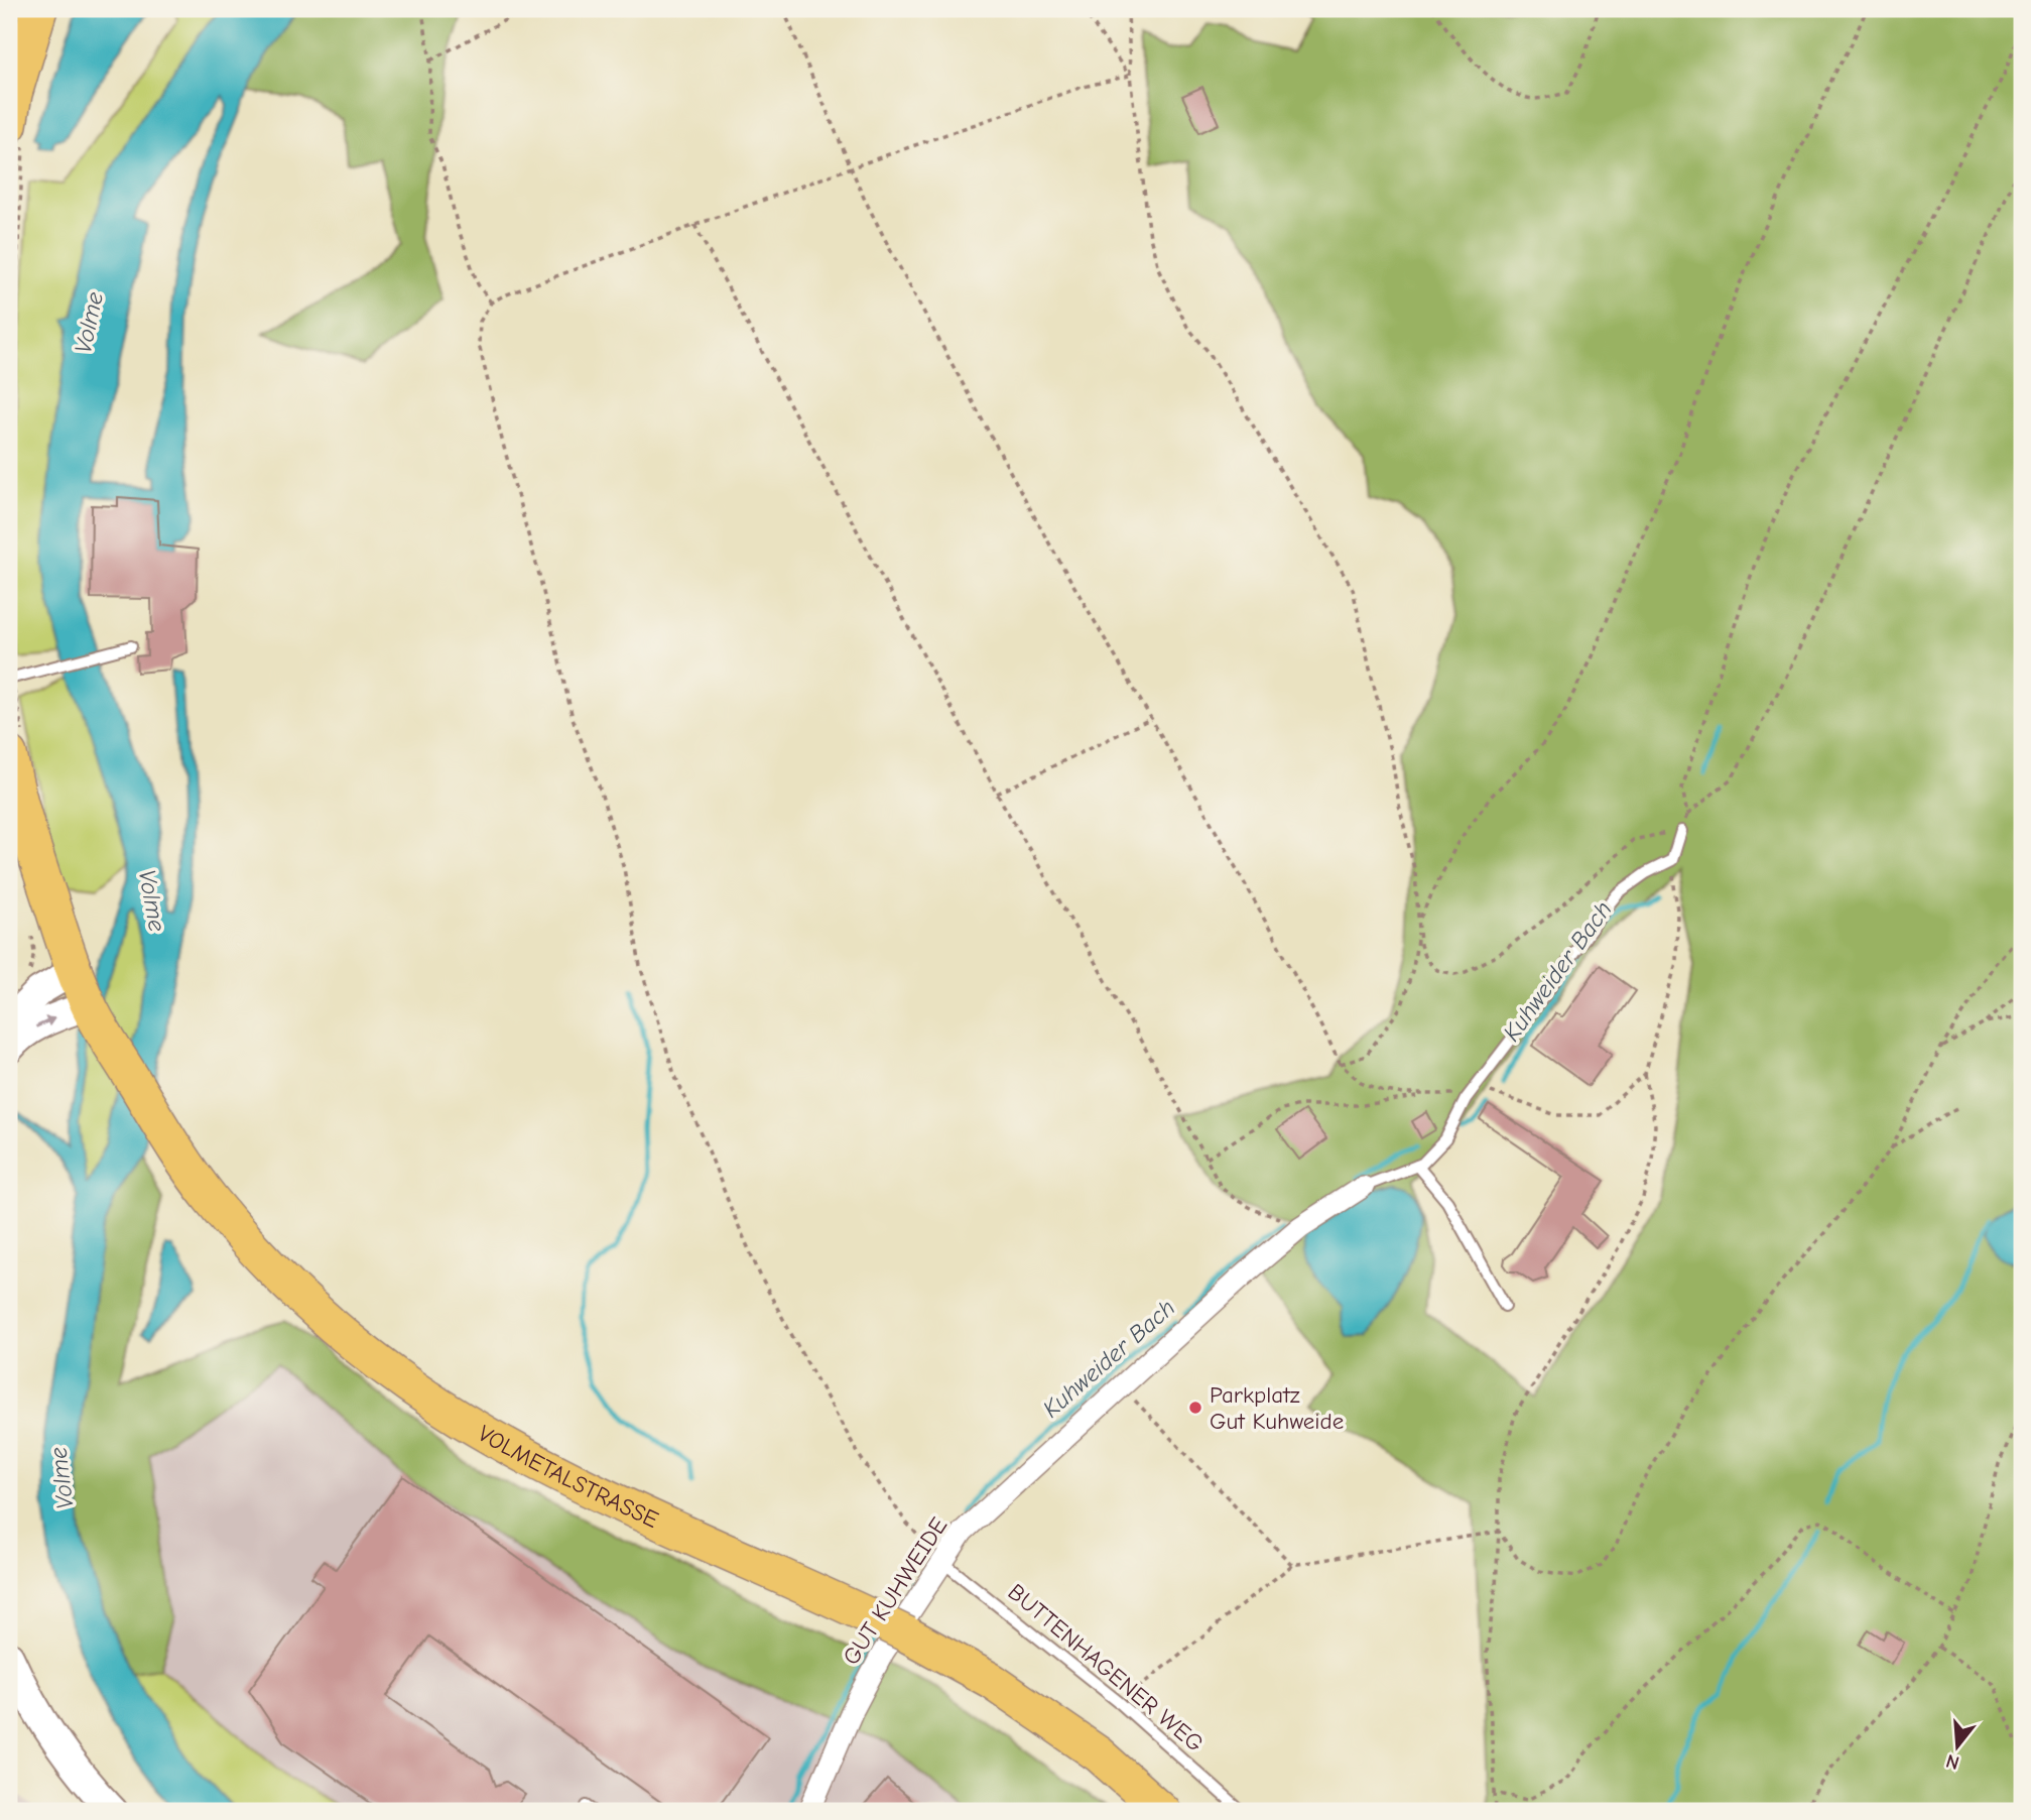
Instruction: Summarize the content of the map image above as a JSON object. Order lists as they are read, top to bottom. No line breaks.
{"streets":{"main road":["VOLMETALSTRASSE"],"street":["GUT KUHWEIDE"],"lane":["BUTTENHAGENER WEG"]},"crossings":[["GUT KUHWEIDE","BUTTENHAGENER WEG"]],"water":["Volme","Kuhweider Bach"],"places":["Parkplatz Gut Kuhweide"],"north":"bottom"}
